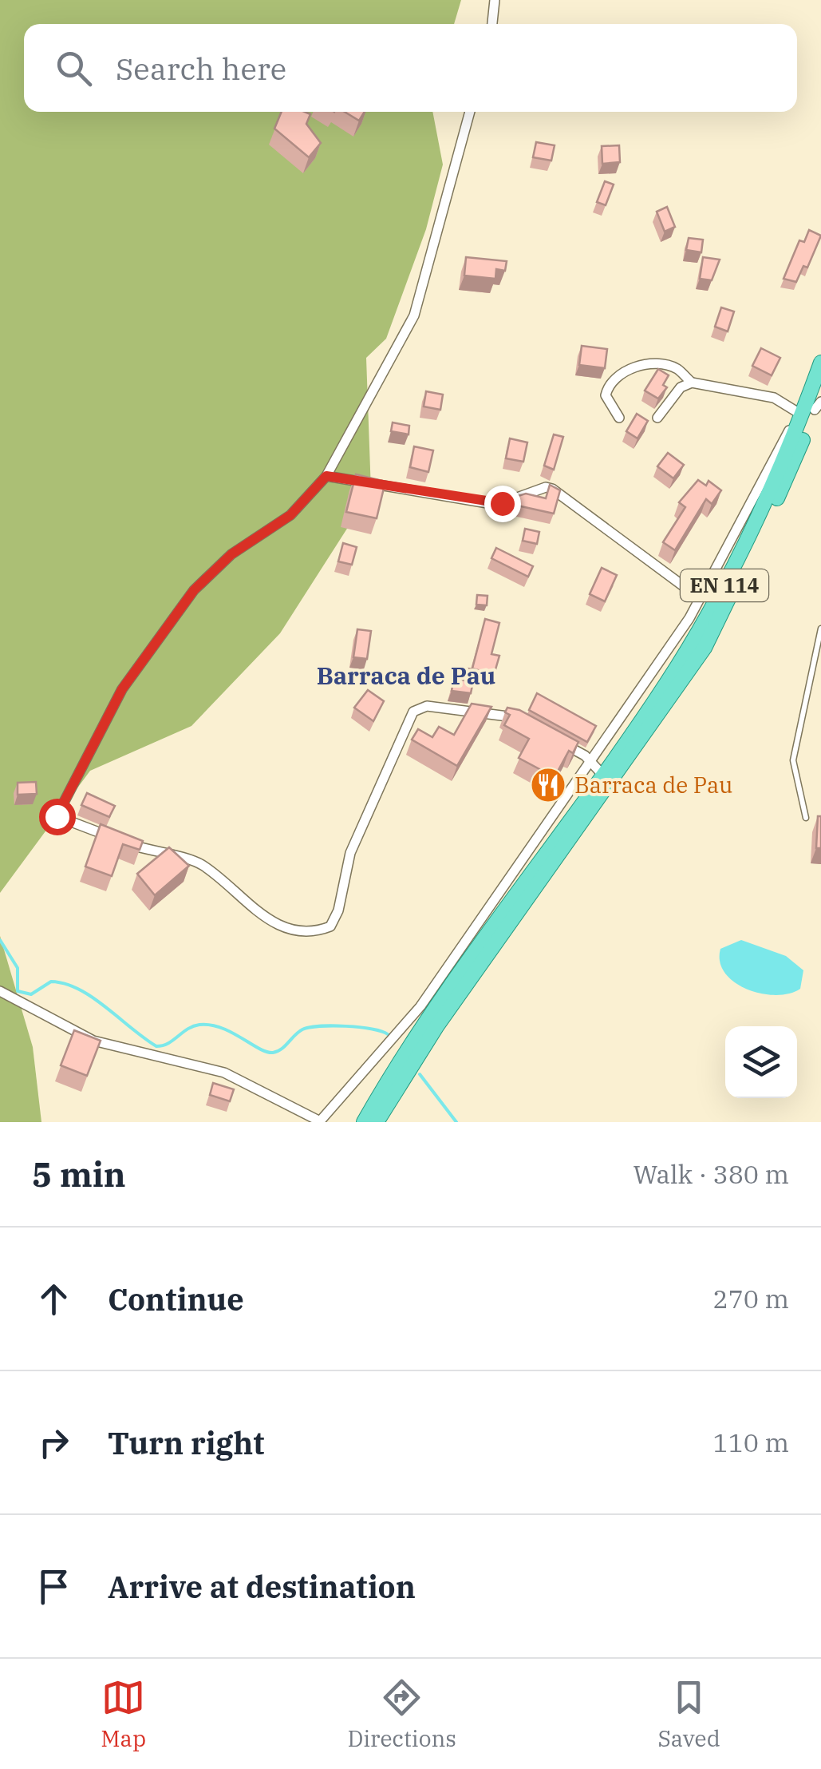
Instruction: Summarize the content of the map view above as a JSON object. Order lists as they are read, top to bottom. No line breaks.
{"streets":{"main road":["EN 114"]},"districts":["Barraca de Pau"],"places":{"restaurant":["Barraca de Pau"]},"page":{"search":"Search here","heading":["5 min","Walk · 380 m"],"list":[["Continue","270 m"],["Turn right","110 m"],"Arrive at destination"],"nav":["Map","Directions","Saved"]}}
